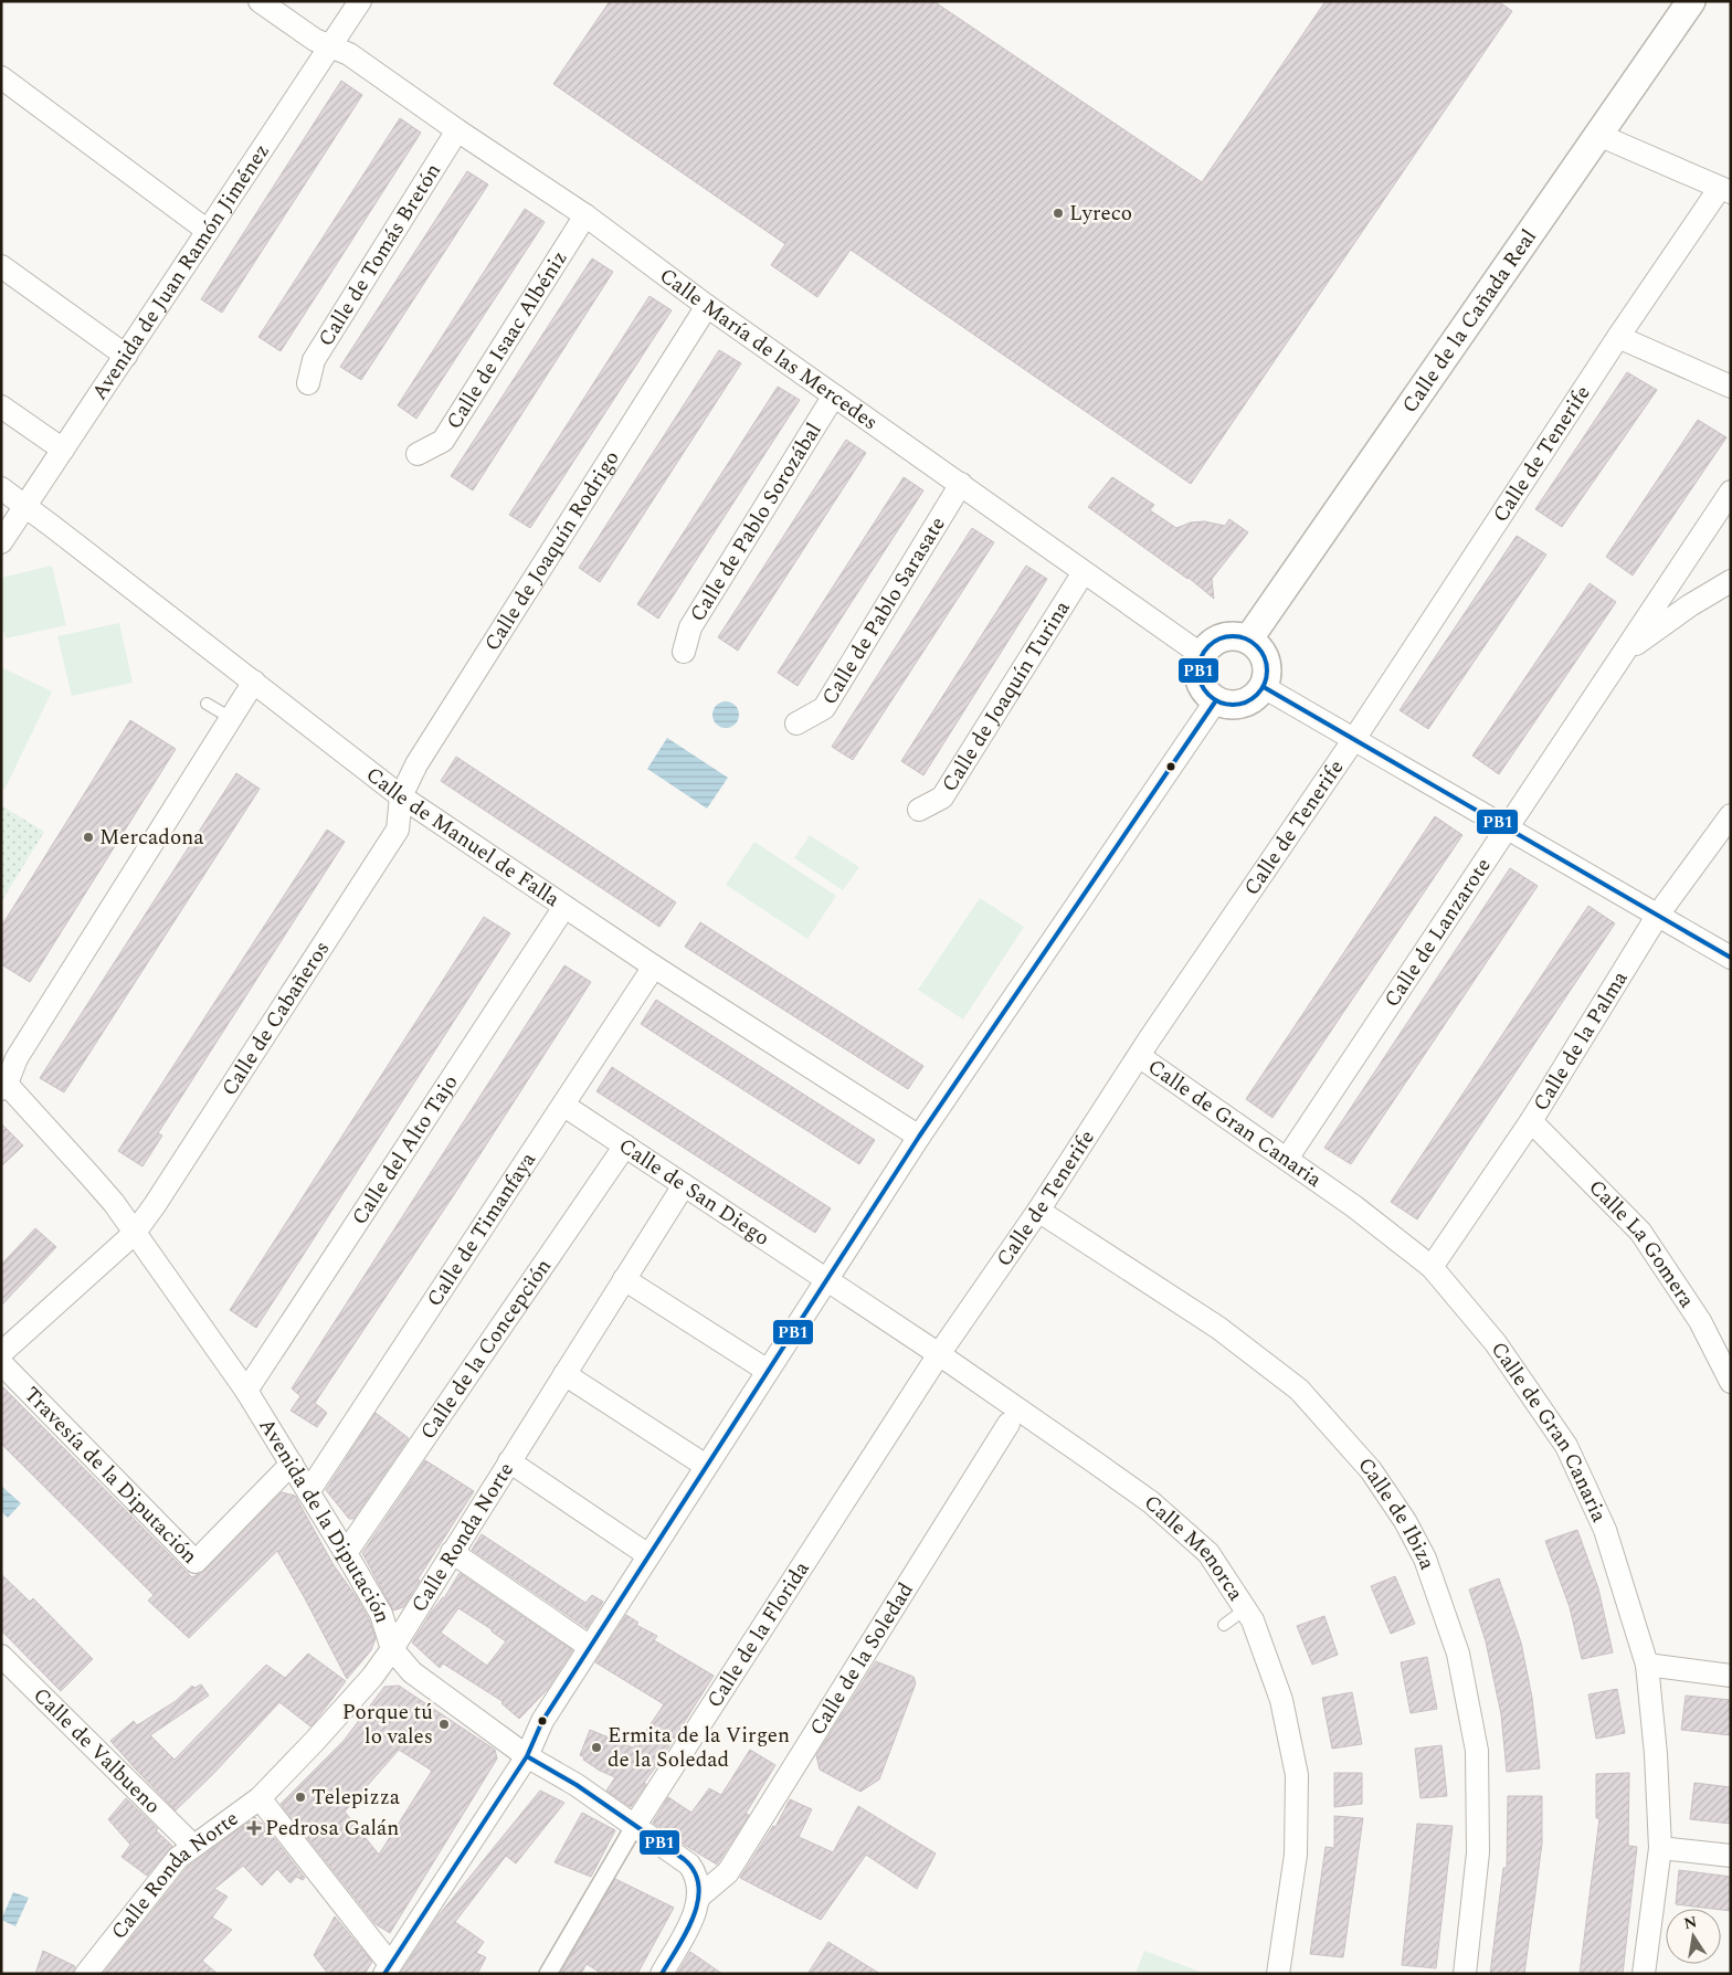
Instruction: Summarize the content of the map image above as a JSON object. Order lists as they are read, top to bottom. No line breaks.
{"streets":{"street":["Calle de Tomás Bretón","Avenida de Juan Ramón Jiménez","Calle de la Cañada Real","Calle de Isaac Albéniz","Calle María de las Mercedes","Calle de Tenerife","Calle de Pablo Sorozábal","Calle de Joaquín Rodrigo","Calle de Pablo Sarasate","Calle de Joaquín Turina","Calle de Manuel de Falla","Calle de Lanzarote","Calle de Cabañeros","Calle de la Palma","Calle de Gran Canaria","Calle del Alto Tajo","Calle de San Diego","Calle de Timanfaya","Calle La Gomera","Calle de la Concepción","Travesía de la Diputación","Calle de Ibiza","Avenida de la Diputación","Calle Ronda Norte","Calle Menorca","Calle de la Florida","Calle de la Soledad","Calle de Valbueno"]},"crossings":[["Calle de Tomás Bretón","Calle María de las Mercedes"],["Avenida de Juan Ramón Jiménez","Calle María de las Mercedes"],["Avenida de Juan Ramón Jiménez","Calle de Manuel de Falla"],["Calle de la Cañada Real","Calle María de las Mercedes"],["Calle de Isaac Albéniz","Calle María de las Mercedes"],["Calle María de las Mercedes","Calle de Pablo Sorozábal"],["Calle María de las Mercedes","Calle de Joaquín Rodrigo"],["Calle María de las Mercedes","Calle de Pablo Sarasate"],["Calle María de las Mercedes","Calle de Joaquín Turina"],["Calle de Tenerife","Calle de Gran Canaria"],["Calle de Tenerife","Calle de Ibiza"],["Calle de Tenerife","Calle Menorca"],["Calle de Tenerife","Calle de la Florida"],["Calle de Joaquín Rodrigo","Calle de Manuel de Falla"],["Calle de Joaquín Rodrigo","Calle de Cabañeros"],["Calle de Manuel de Falla","Calle de Cabañeros"],["Calle de Manuel de Falla","Calle del Alto Tajo"],["Calle de Manuel de Falla","Calle de Timanfaya"],["Calle de Lanzarote","Calle de Gran Canaria"],["Calle de Cabañeros","Avenida de la Diputación"],["Calle de la Palma","Calle de Gran Canaria"],["Calle de la Palma","Calle La Gomera"],["Calle del Alto Tajo","Avenida de la Diputación"],["Calle de San Diego","Calle de Timanfaya"],["Calle de San Diego","Calle de la Concepción"],["Calle de San Diego","Calle Ronda Norte"],["Calle de San Diego","Calle Menorca"],["Calle de Timanfaya","Avenida de la Diputación"],["Calle de la Concepción","Avenida de la Diputación"],["Travesía de la Diputación","Avenida de la Diputación"],["Avenida de la Diputación","Calle Ronda Norte"],["Avenida de la Diputación","Calle de la Florida"],["Avenida de la Diputación","Calle de la Soledad"],["Calle Ronda Norte","Calle de Valbueno"],["Calle Menorca","Calle de la Florida"],["Calle Menorca","Calle de la Soledad"]],"places":{"other":["Lyreco","Mercadona","Porque tú lo vales","Ermita de la Virgen de la Soledad","Telepizza"],"health":["Pedrosa Galán"]},"lines":["transit line PB1"],"north":"top"}
